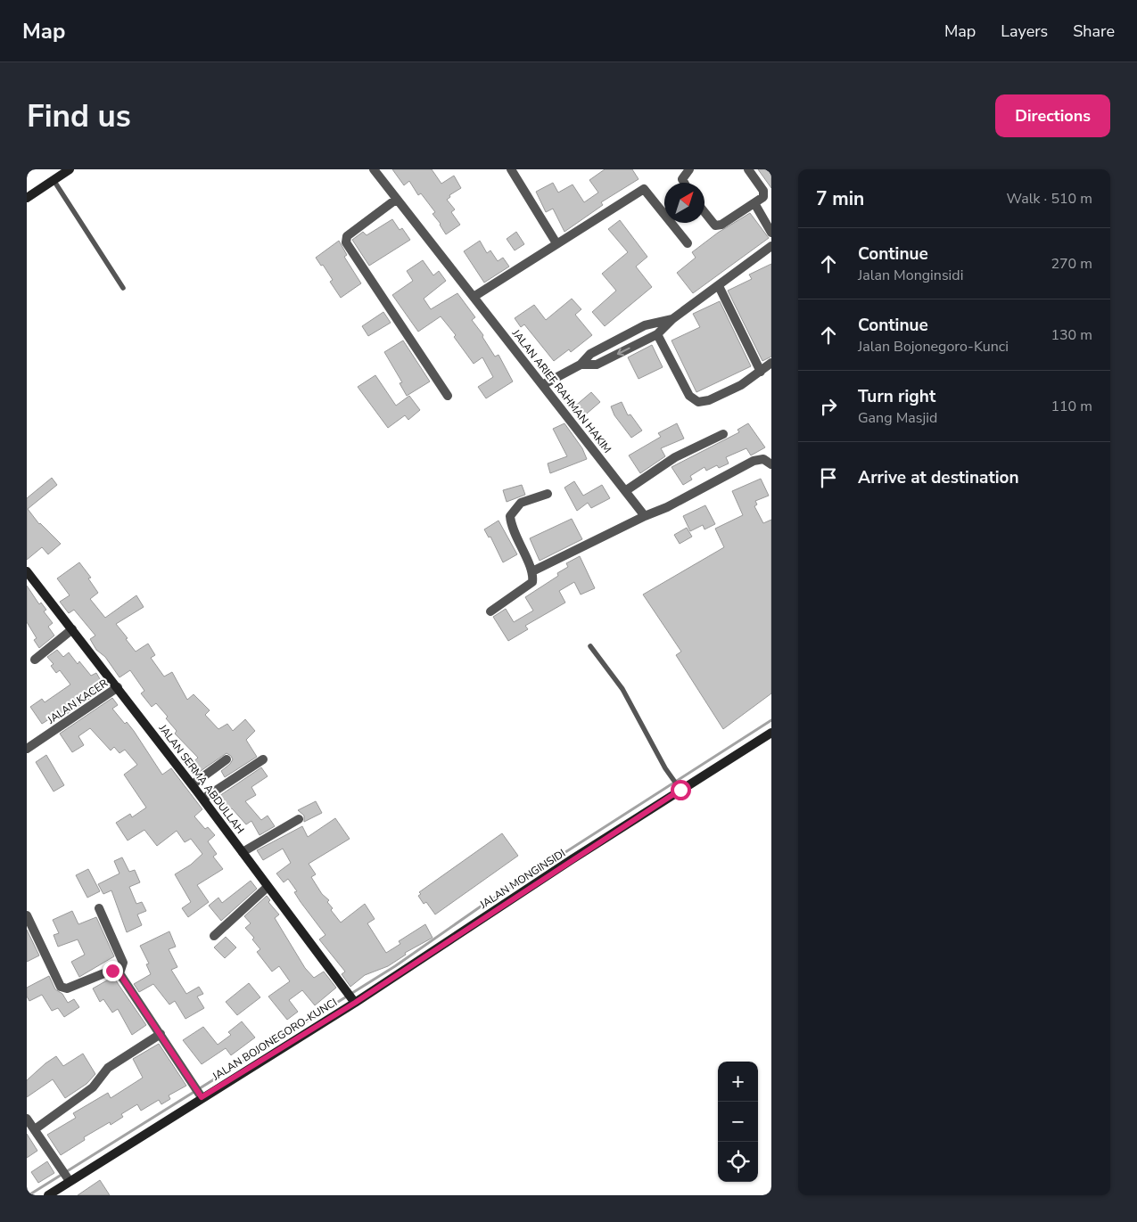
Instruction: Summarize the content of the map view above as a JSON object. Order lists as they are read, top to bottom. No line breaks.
{"streets":{"main road":["JALAN SERMA ABDULLAH","JALAN MONGINSIDI","JALAN BOJONEGORO-KUNCI"],"street":["JALAN ARIEF RAHMAN HAKIM","JALAN KACER"]},"crossings":[["JALAN KACER","JALAN SERMA ABDULLAH"],["JALAN SERMA ABDULLAH","JALAN MONGINSIDI"],["JALAN SERMA ABDULLAH","JALAN BOJONEGORO-KUNCI"],["JALAN MONGINSIDI","JALAN BOJONEGORO-KUNCI"]],"north":"top right","page":{"header":"Map","nav":["Map","Layers","Share"],"buttons":"Directions","title":"Find us","heading":["7 min","Walk · 510 m"],"list":[["Continue","Jalan Monginsidi","270 m"],["Continue","Jalan Bojonegoro-Kunci","130 m"],["Turn right","Gang Masjid","110 m"],"Arrive at destination"],"map_buttons":["+","−"]}}
